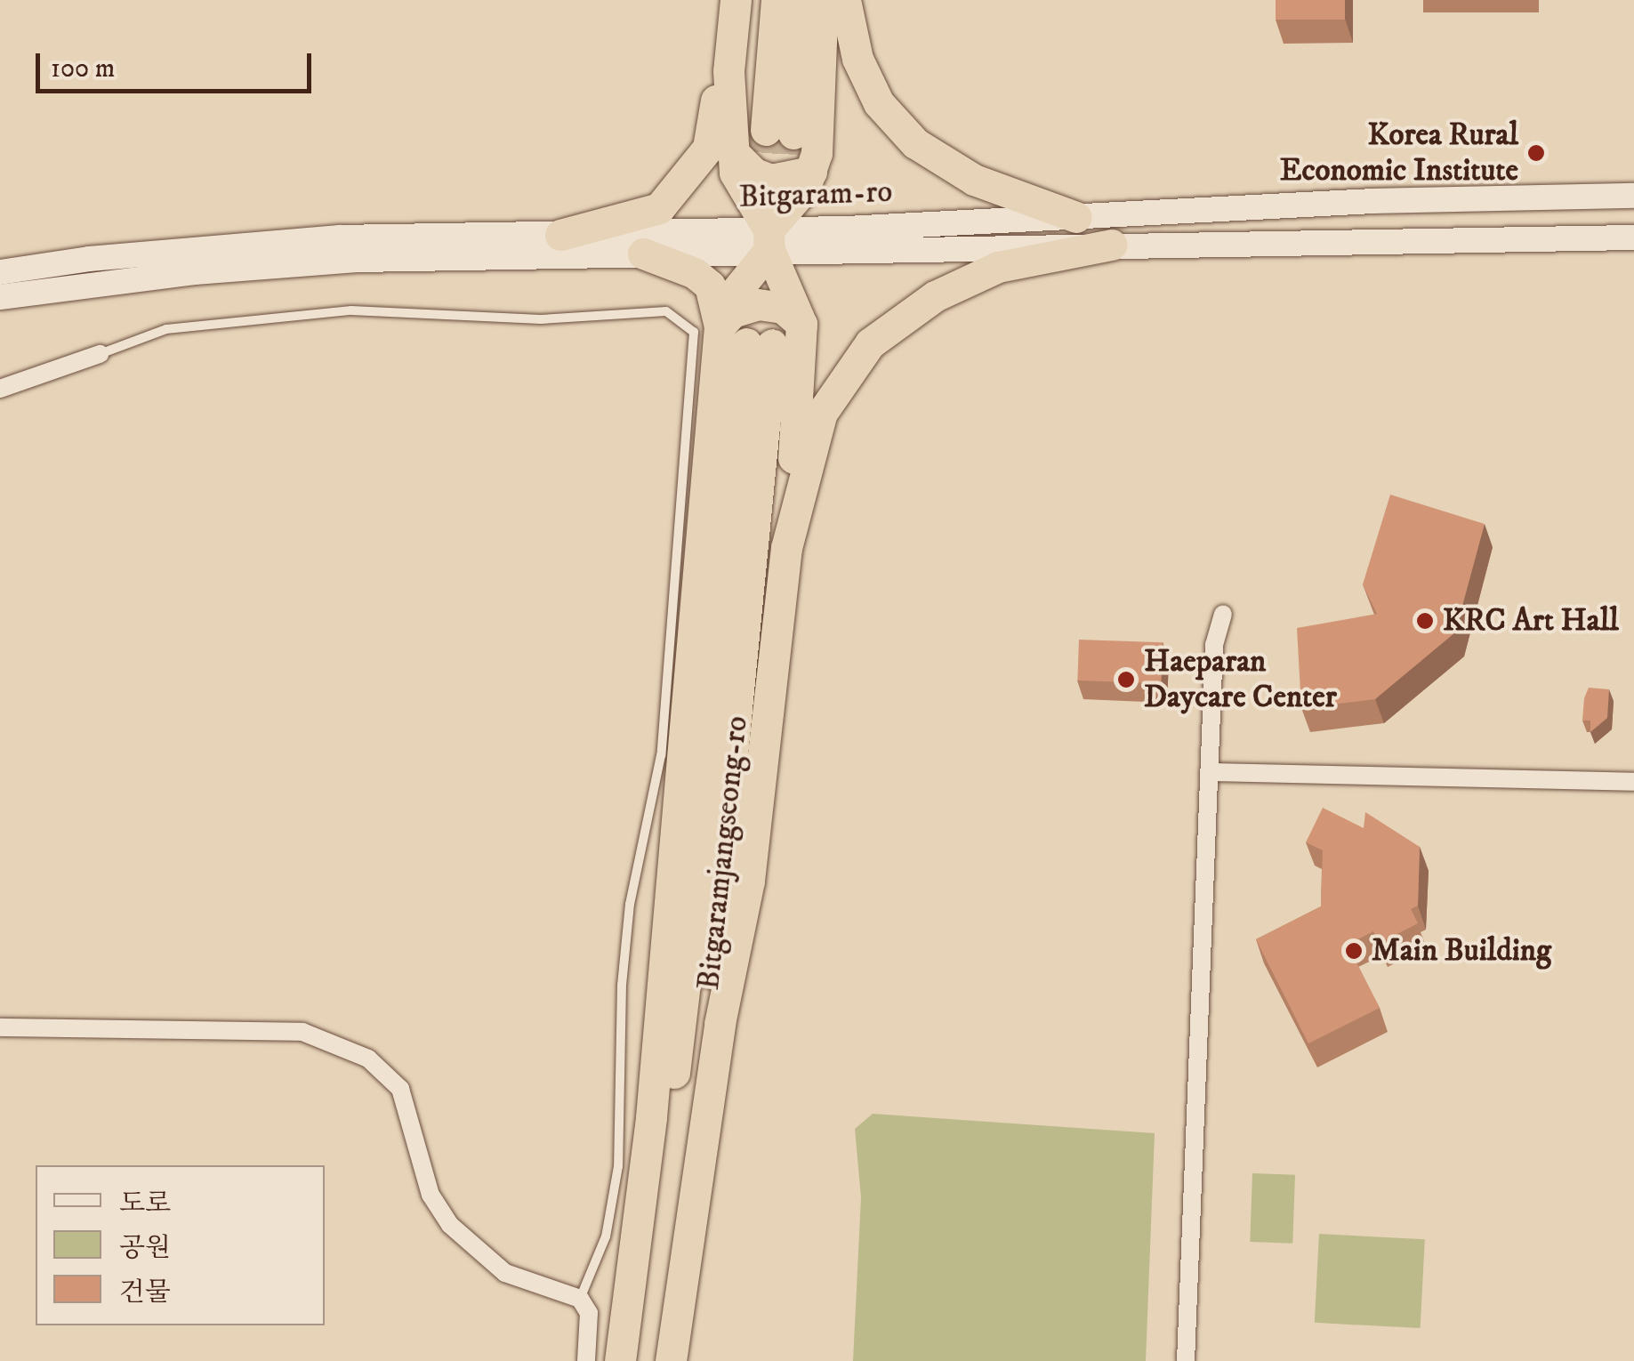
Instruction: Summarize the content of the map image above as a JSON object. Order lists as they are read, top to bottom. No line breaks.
{"streets":{"highway":["Bitgaramjangseong-ro"],"main road":["Bitgaram-ro"]},"places":["Korea Rural Economic Institute","KRC Art Hall","Haeparan Daycare Center","Main Building"],"legend":["도로","공원","건물"],"scale_bar":"100 m"}
